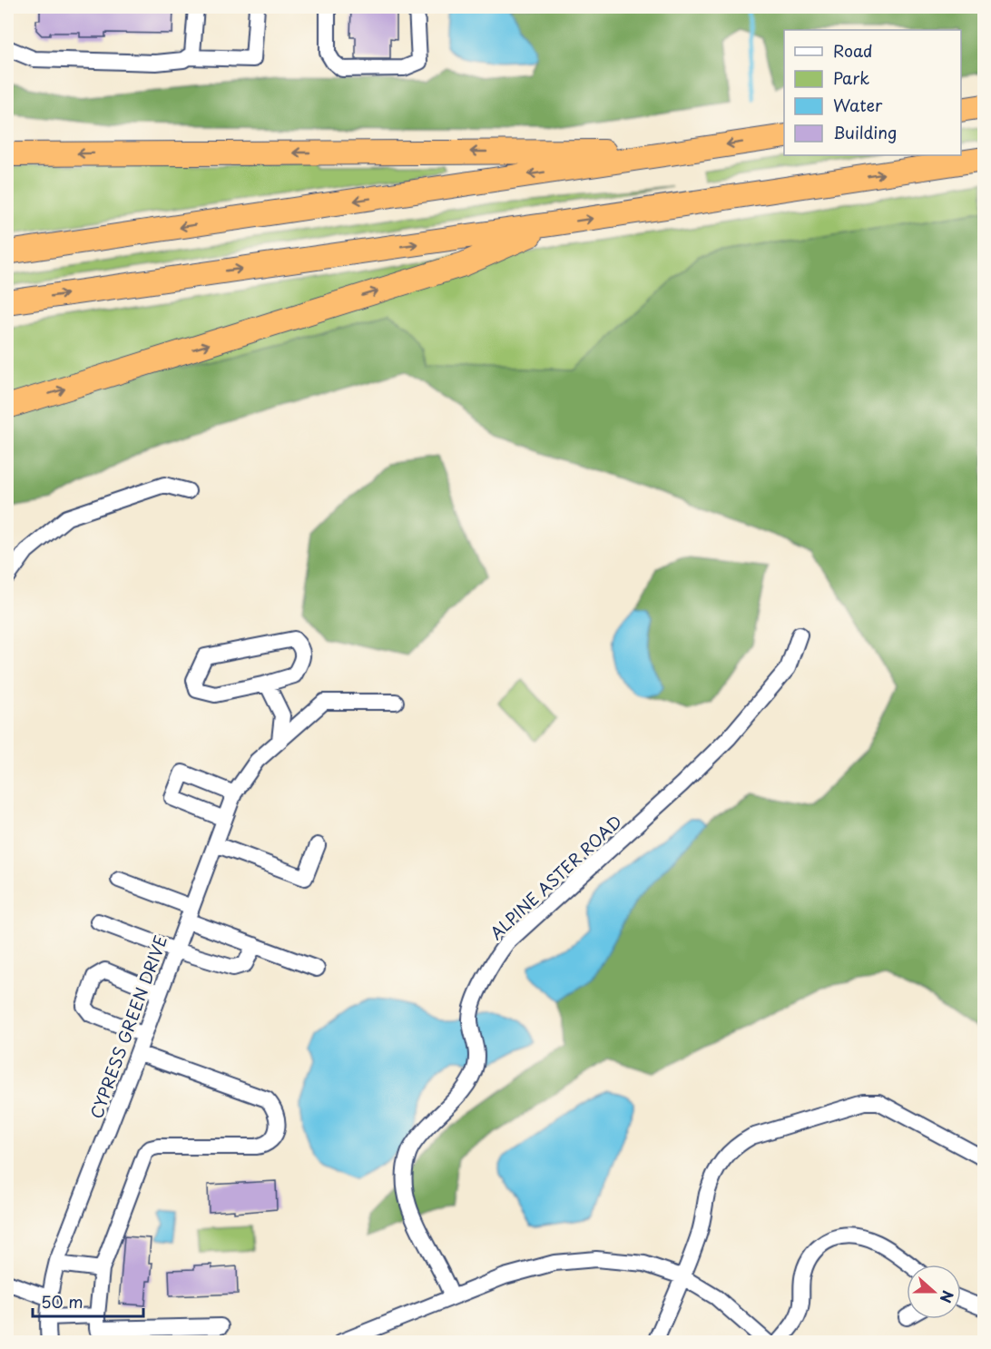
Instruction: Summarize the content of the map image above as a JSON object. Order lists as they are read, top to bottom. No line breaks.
{"streets":{"street":["ALPINE ASTER ROAD","CYPRESS GREEN DRIVE"]},"legend":["Road","Park","Water","Building"],"scale_bar":"50 m","north":"right"}
